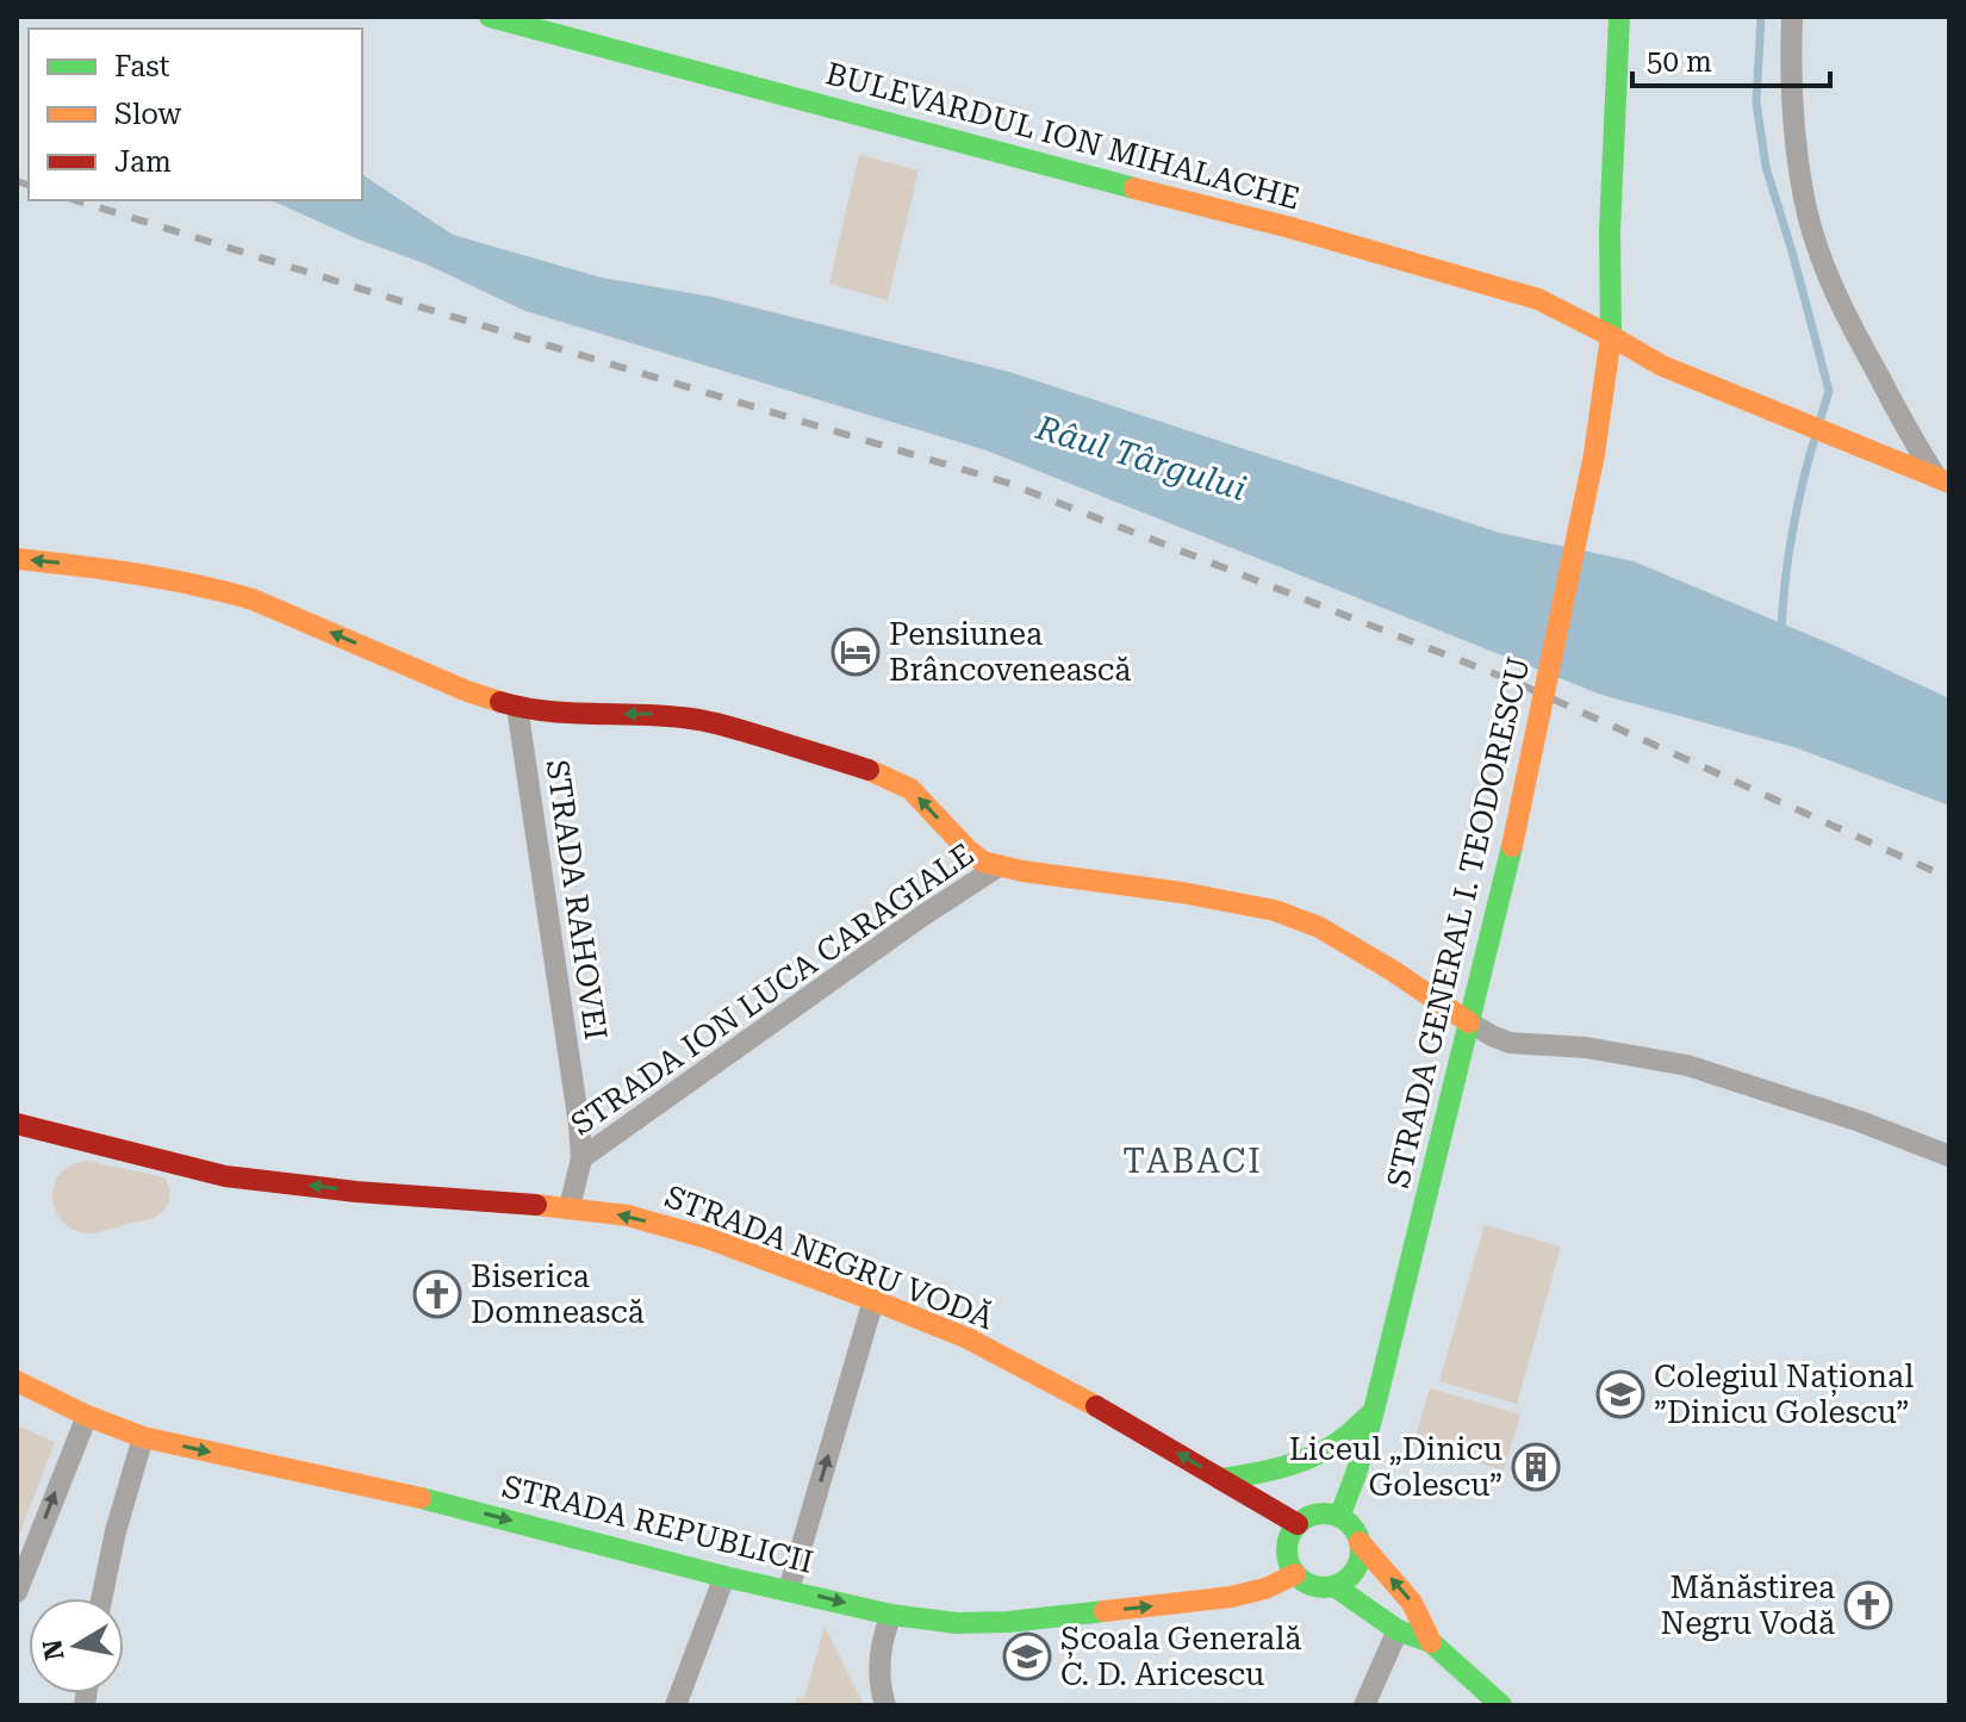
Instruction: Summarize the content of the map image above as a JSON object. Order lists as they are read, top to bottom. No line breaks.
{"streets":{"main road":["BULEVARDUL ION MIHALACHE","STRADA GENERAL I. TEODORESCU","STRADA ION LUCA CARAGIALE","STRADA NEGRU VODĂ","STRADA REPUBLICII"],"street":["STRADA RAHOVEI"]},"crossings":[["BULEVARDUL ION MIHALACHE","STRADA GENERAL I. TEODORESCU"],["STRADA RAHOVEI","STRADA ION LUCA CARAGIALE"],["STRADA GENERAL I. TEODORESCU","STRADA ION LUCA CARAGIALE"],["STRADA GENERAL I. TEODORESCU","STRADA NEGRU VODĂ"],["STRADA GENERAL I. TEODORESCU","STRADA REPUBLICII"],["STRADA ION LUCA CARAGIALE","STRADA NEGRU VODĂ"],["STRADA NEGRU VODĂ","STRADA REPUBLICII"]],"one_way":["STRADA NEGRU VODĂ","STRADA REPUBLICII"],"districts":["TABACI"],"water":["Râul Târgului"],"places":{"hotel":["Pensiunea Brâncovenească"],"church":["Biserica Domnească","Mănăstirea Negru Vodă"],"school or university":["Colegiul Național ”Dinicu Golescu”","Școala Generală C. D. Aricescu"],"building":["Liceul „Dinicu Golescu”"]},"legend":["Fast","Slow","Jam"],"scale_bar":"50 m","north":"left"}
